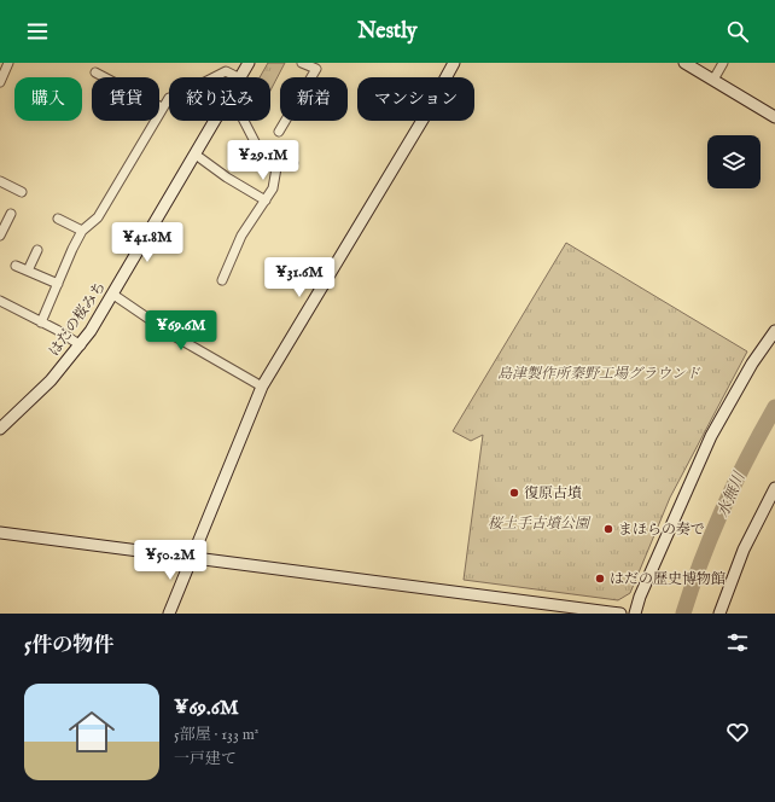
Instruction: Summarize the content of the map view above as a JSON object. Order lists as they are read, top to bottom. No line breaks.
{"streets":{"street":["はだの桜みち"]},"water":["水無川"],"parks":["島津製作所秦野工場グラウンド","桜土手古墳公園"],"places":["復原古墳","まほらの奏で","はだの歴史博物館"],"page":{"header":"Nestly","chip":["購入","賃貸","絞り込み","新着","マンション"],"price":["¥29.1M","¥41.8M","¥31.6M","¥69.6M","¥50.2M"],"heading":"5件の物件","list":[{"name":"¥69.6M","note":"5部屋 · 133 m² · 一戸建て"}]}}
